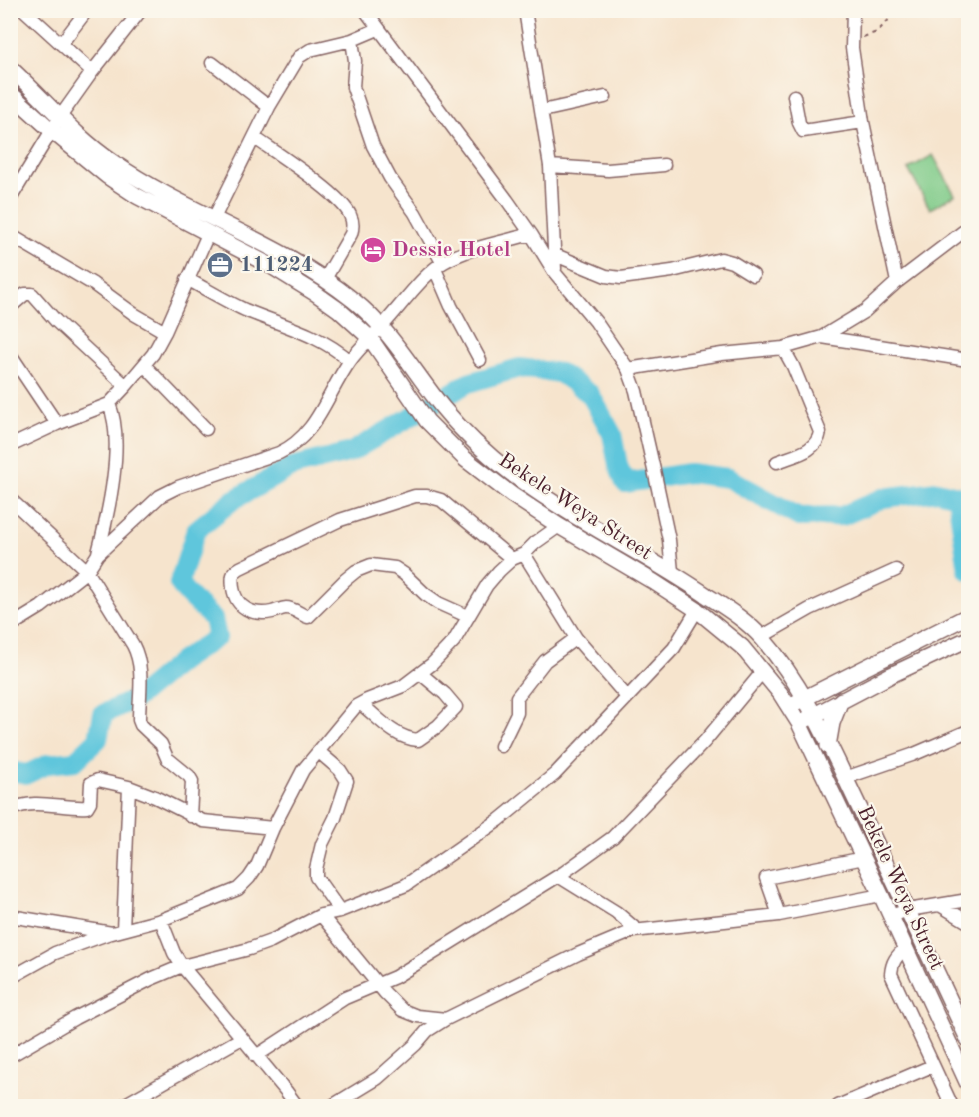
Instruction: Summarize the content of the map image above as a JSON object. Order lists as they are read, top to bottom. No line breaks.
{"streets":{"main road":["Bekele Weya Street"]},"places":{"hotel":["Dessie Hotel"],"office":["111224"]}}
